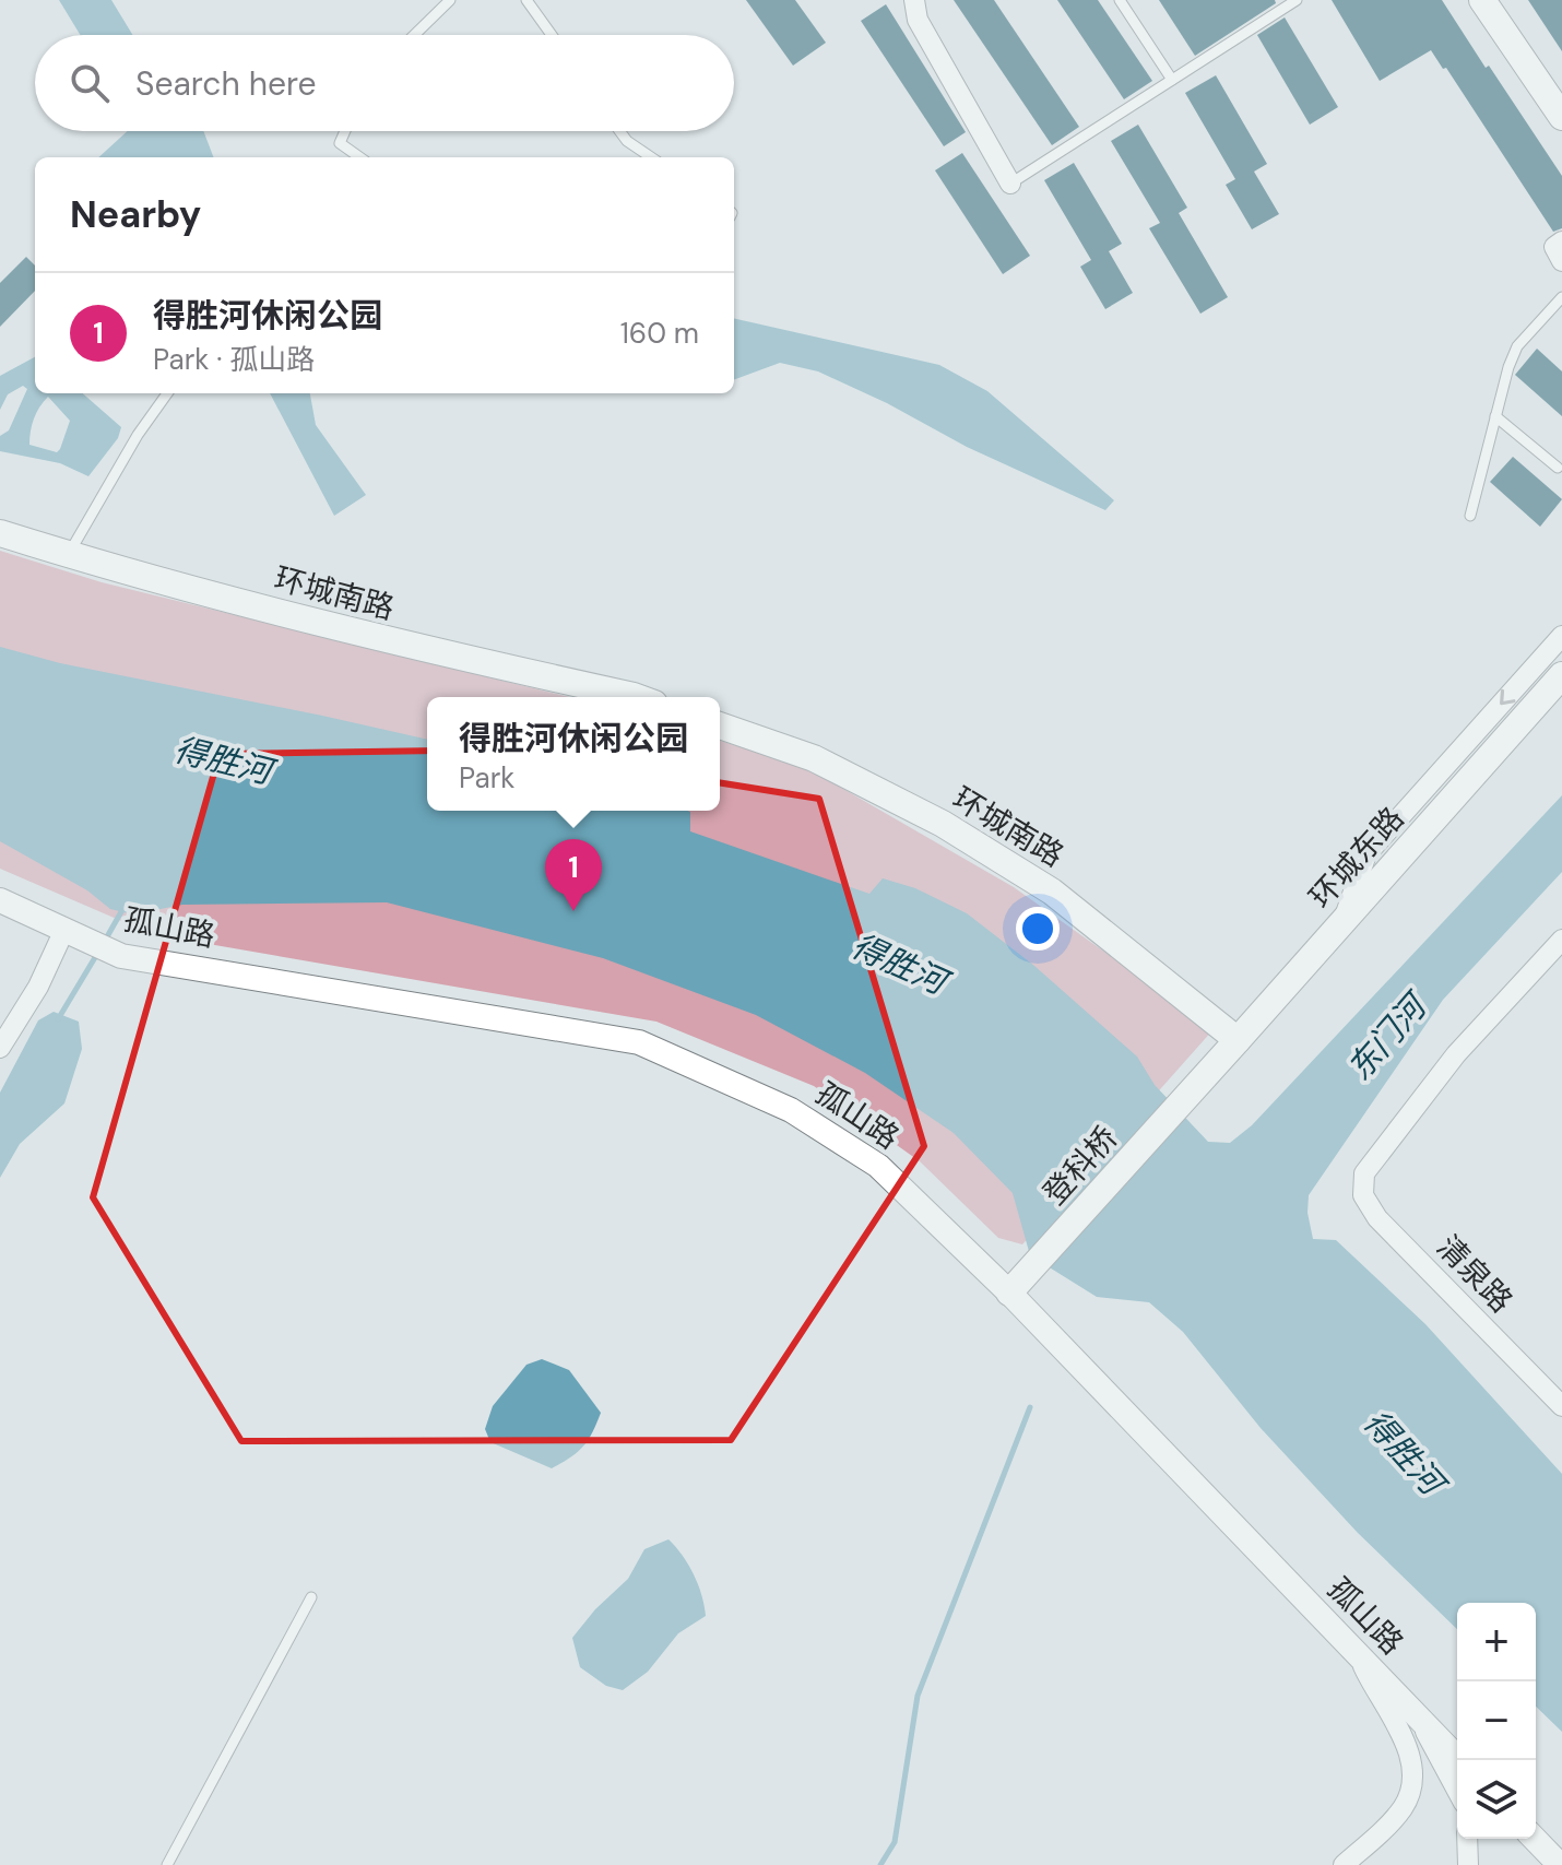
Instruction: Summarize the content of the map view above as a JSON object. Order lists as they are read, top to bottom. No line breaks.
{"streets":{"main road":["环城南路","环城东路","登科桥"],"street":["孤山路","清泉路"]},"crossings":[["环城南路","环城东路"],["环城东路","登科桥"],["孤山路","登科桥"]],"water":["得胜河","东门河"],"page":{"search":"Search here","heading":"Nearby","list":[{"mark":"1","name":"得胜河休闲公园","note":"Park · 孤山路","value":"160 m"}],"popup":["得胜河休闲公园","Park"],"pins":"1","map_buttons":["+","−"]}}
